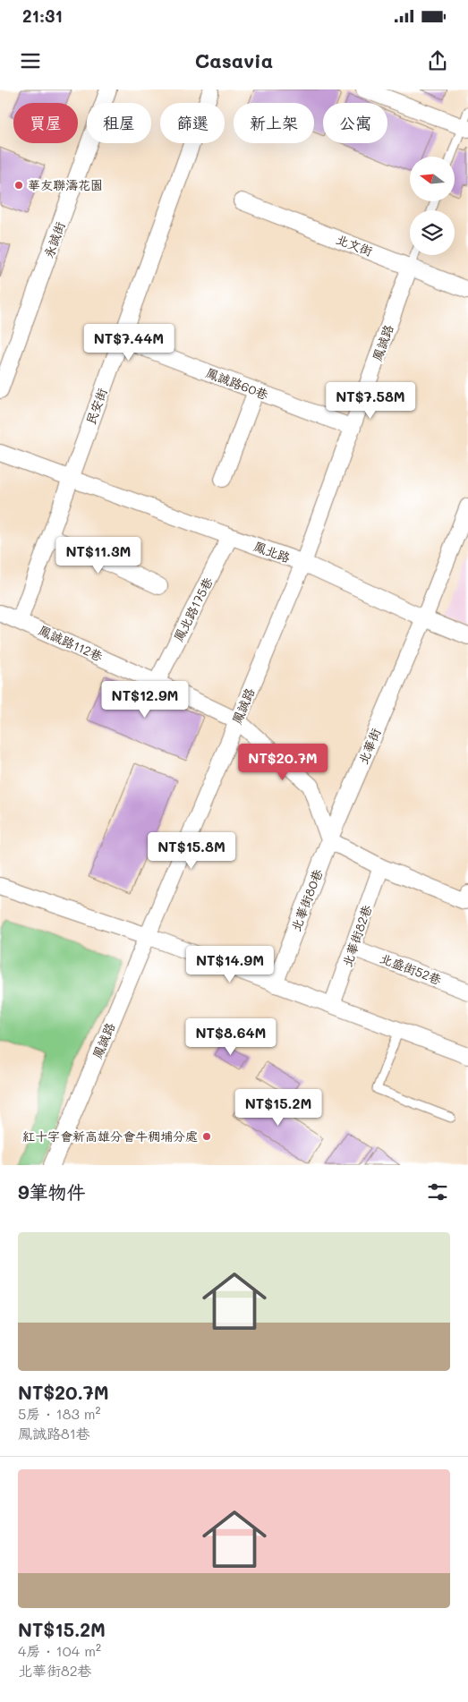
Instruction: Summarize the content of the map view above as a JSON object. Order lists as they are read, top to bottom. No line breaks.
{"streets":{"street":["永誠街","北文街","鳳誠路","鳳誠路60巷","民安街","鳳北路","鳳北路175巷","鳳誠路112巷","北華街","北華街80巷","北華街82巷","北盛街52巷"]},"crossings":[["北文街","鳳誠路"],["鳳誠路","鳳誠路60巷"],["鳳誠路","鳳北路"],["鳳誠路","鳳誠路112巷"],["鳳誠路60巷","民安街"],["民安街","鳳北路"],["民安街","鳳誠路112巷"],["鳳北路","鳳北路175巷"],["鳳北路","北華街"],["鳳北路175巷","鳳誠路112巷"],["鳳誠路112巷","北華街"],["鳳誠路112巷","北華街80巷"],["北華街","北華街80巷"],["北華街82巷","北盛街52巷"]],"places":["華友聯濤花園","紅十字會新高雄分會牛稠埔分處"],"north":"left","page":{"status":"21:31","header":"Casavia","chip":["買屋","租屋","篩選","新上架","公寓"],"price":["NT$7.44M","NT$7.58M","NT$11.3M","NT$12.9M","NT$20.7M","NT$15.8M","NT$14.9M","NT$8.64M","NT$15.2M"],"heading":"9筆物件","list":[{"name":"NT$20.7M","note":"5房 · 183 m² · 鳳誠路81巷"},{"name":"NT$15.2M","note":"4房 · 104 m² · 北華街82巷"}]}}
